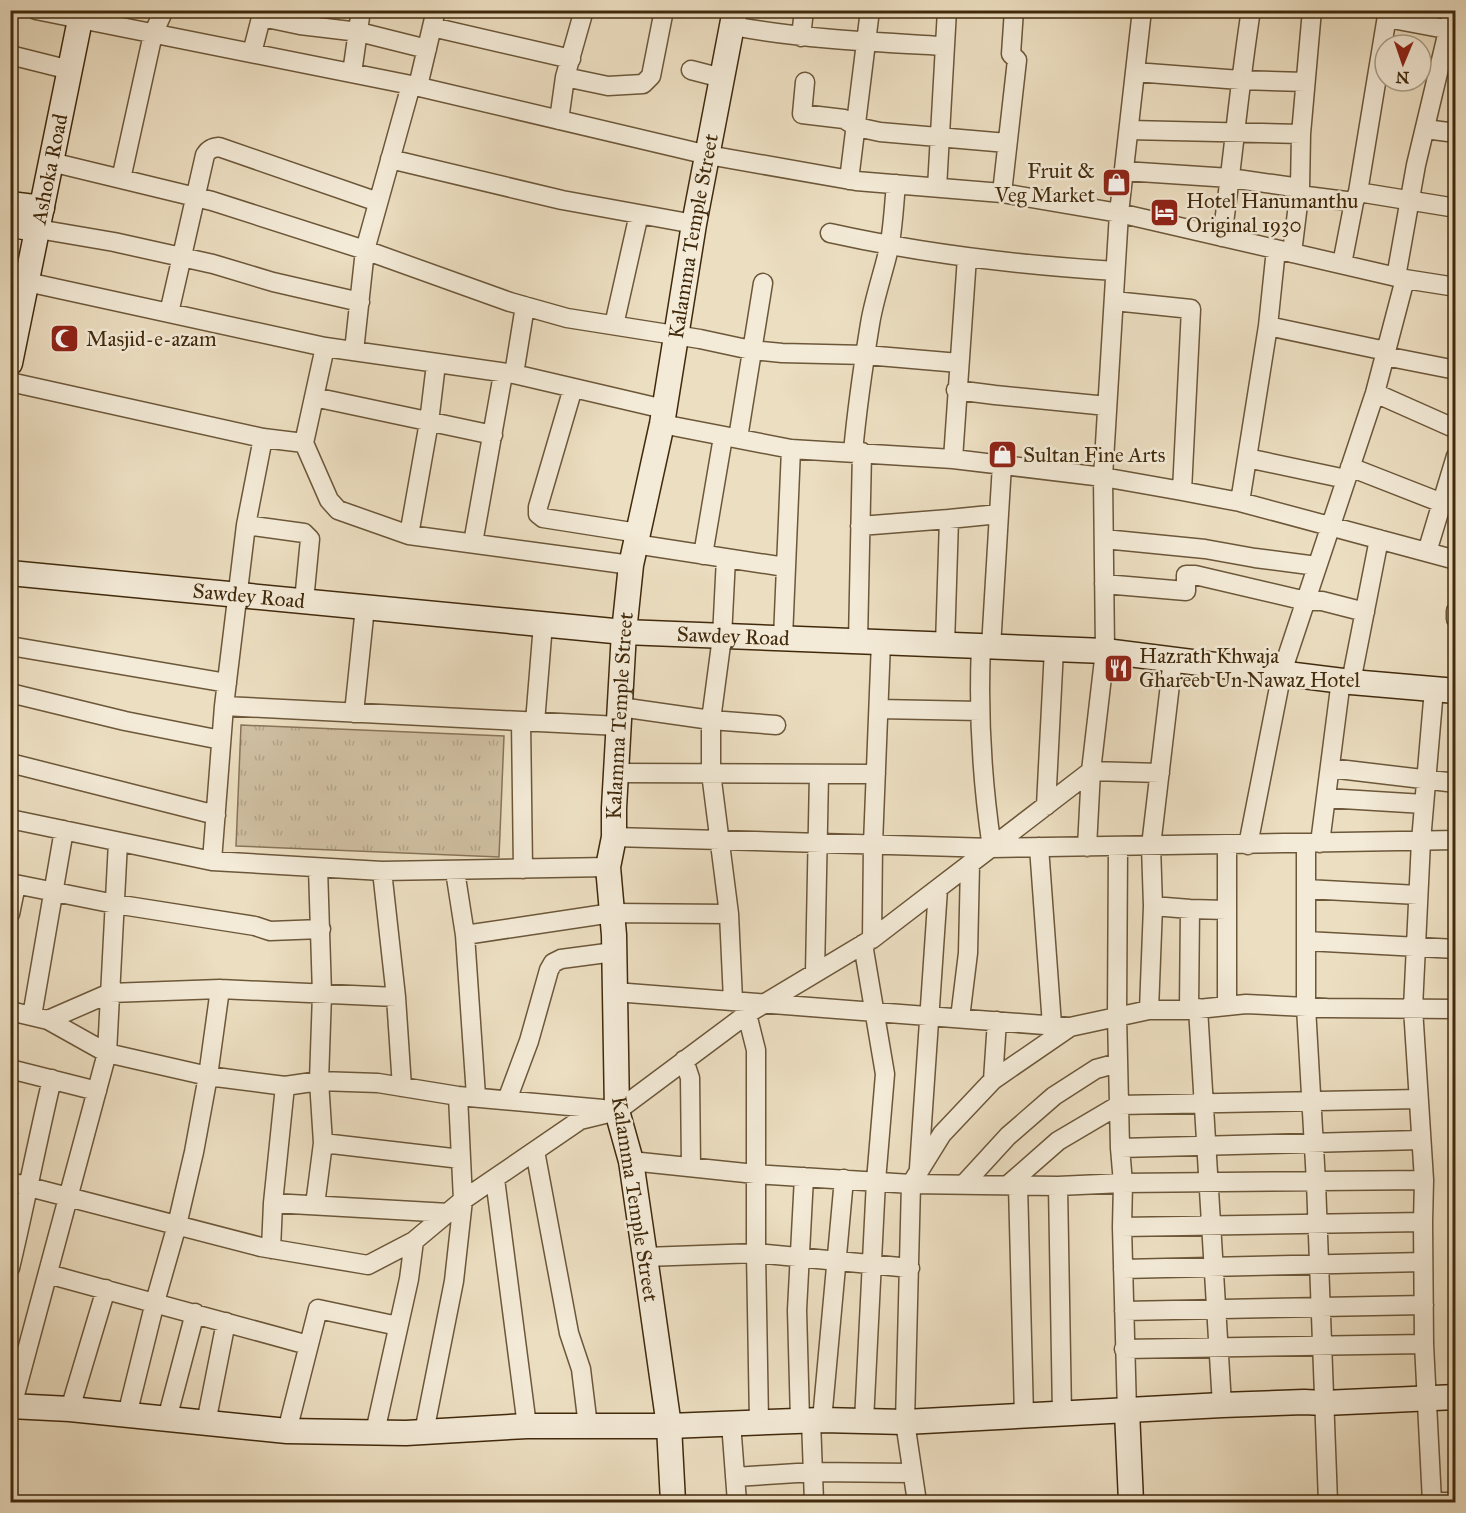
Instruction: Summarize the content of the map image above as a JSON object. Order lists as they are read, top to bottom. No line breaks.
{"streets":{"street":["Ashoka Road","Kalamma Temple Street","Sawdey Road"]},"crossings":[["Kalamma Temple Street","Sawdey Road"]],"places":{"shop":["Fruit & Veg Market","Sultan Fine Arts"],"hotel":["Hotel Hanumanthu Original 1930"],"mosque":["Masjid-e-azam"],"restaurant":["Hazrath Khwaja Ghareeb Un Nawaz Hotel"]},"north":"bottom"}
